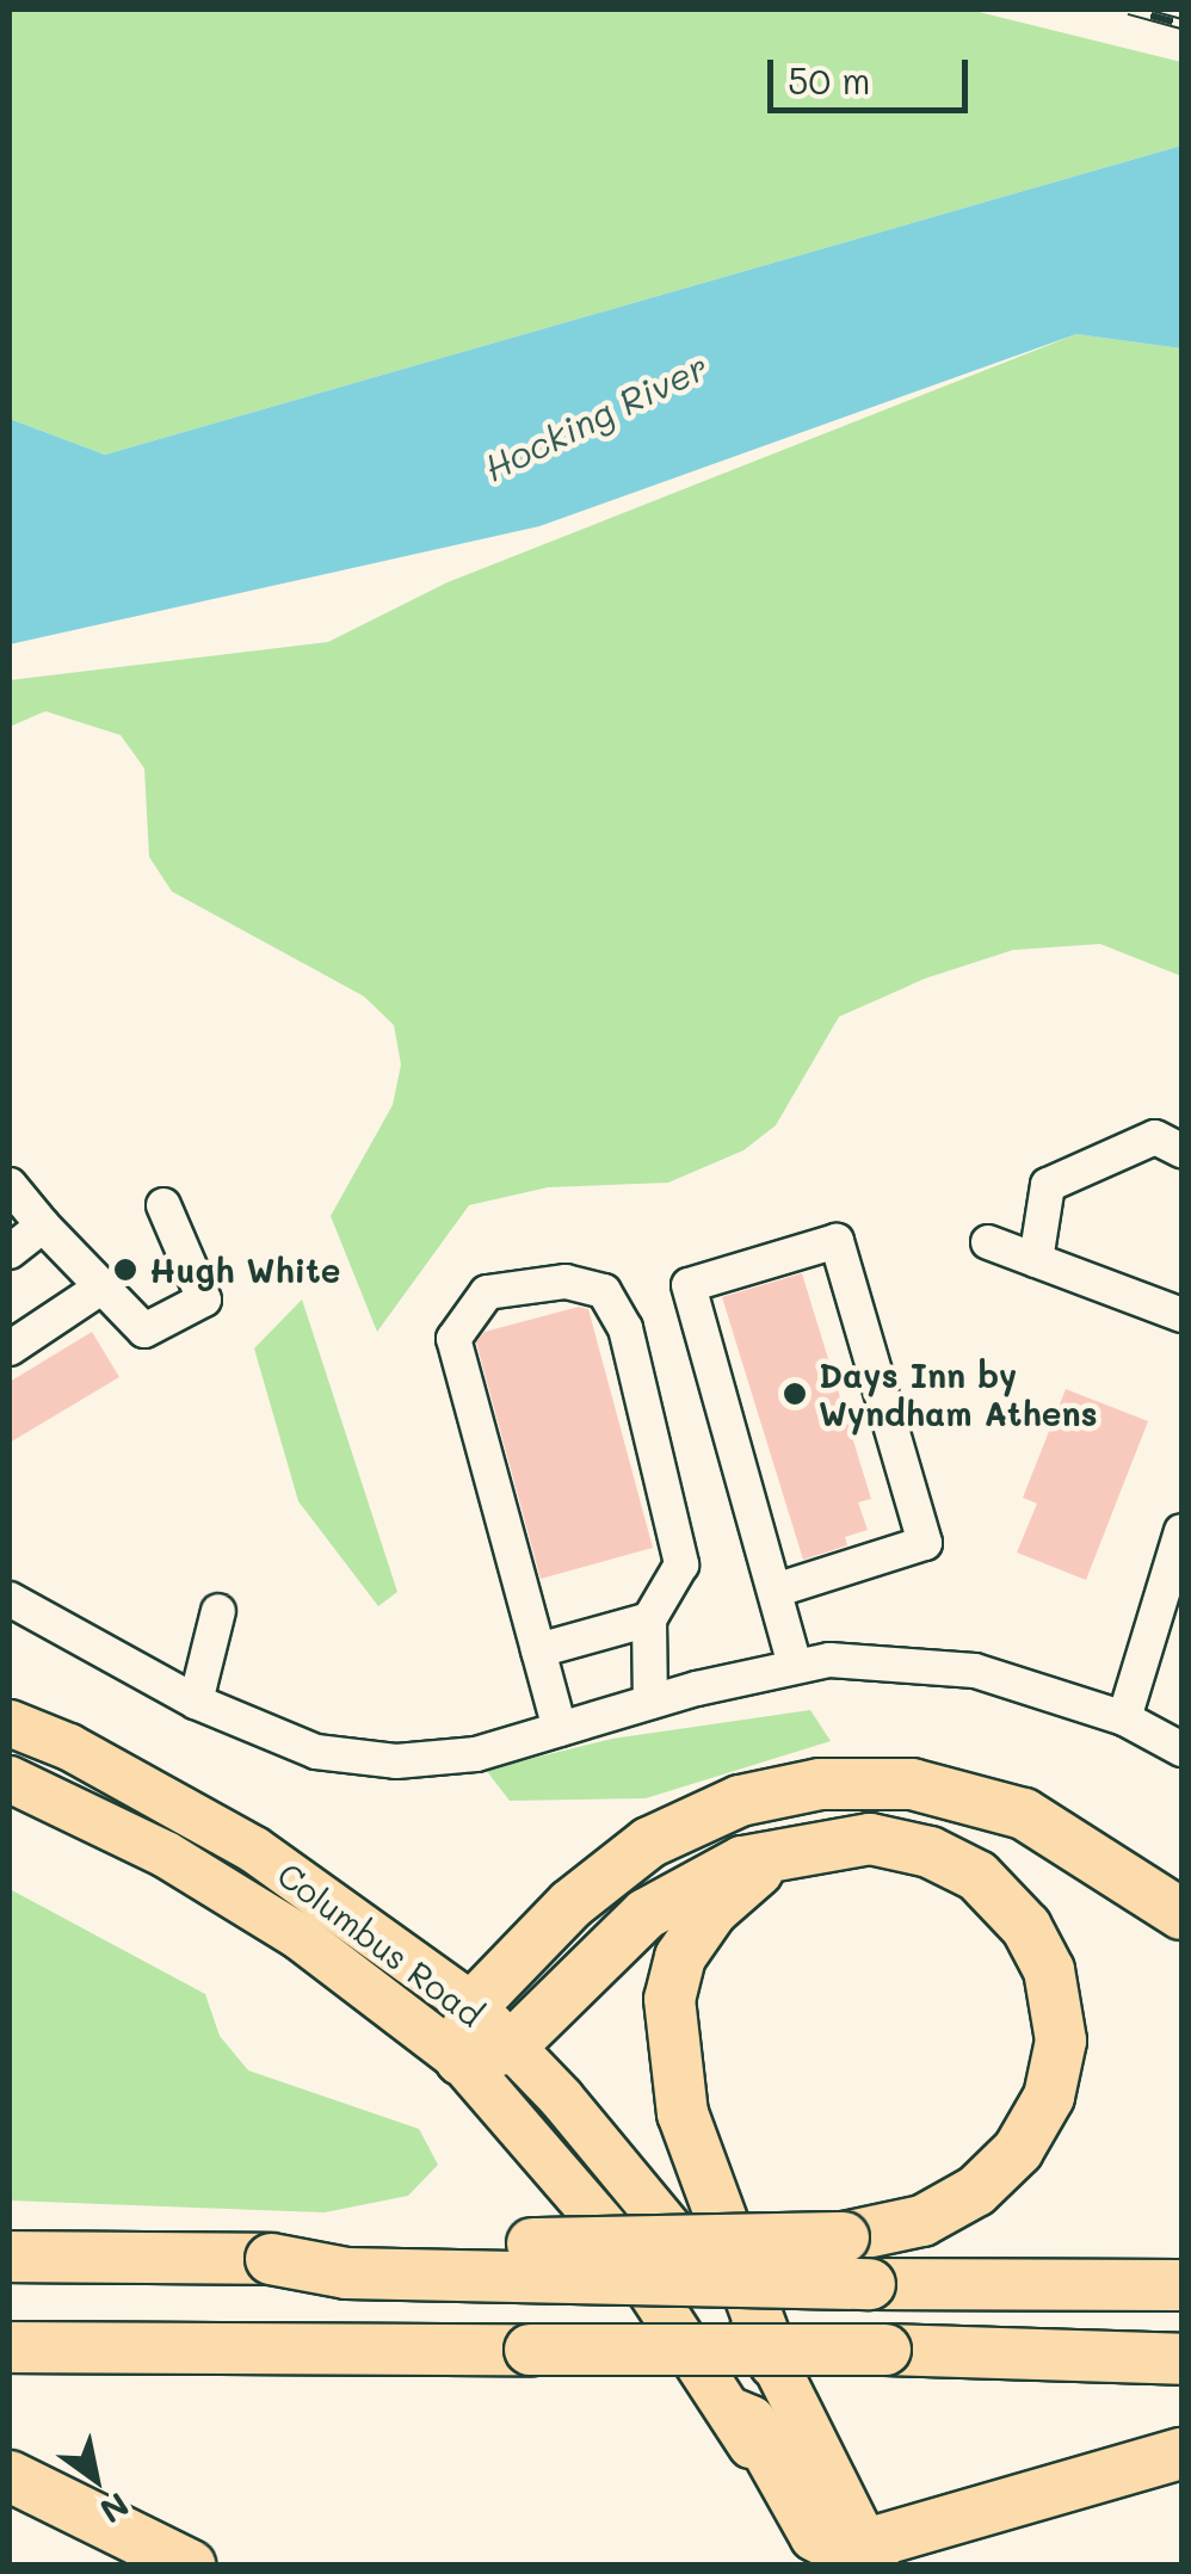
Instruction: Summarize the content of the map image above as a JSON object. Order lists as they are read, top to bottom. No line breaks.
{"streets":{"main road":["Columbus Road"]},"water":["Hocking River"],"places":["Hugh White","Days Inn by Wyndham Athens"],"scale_bar":"50 m","north":"bottom right"}
